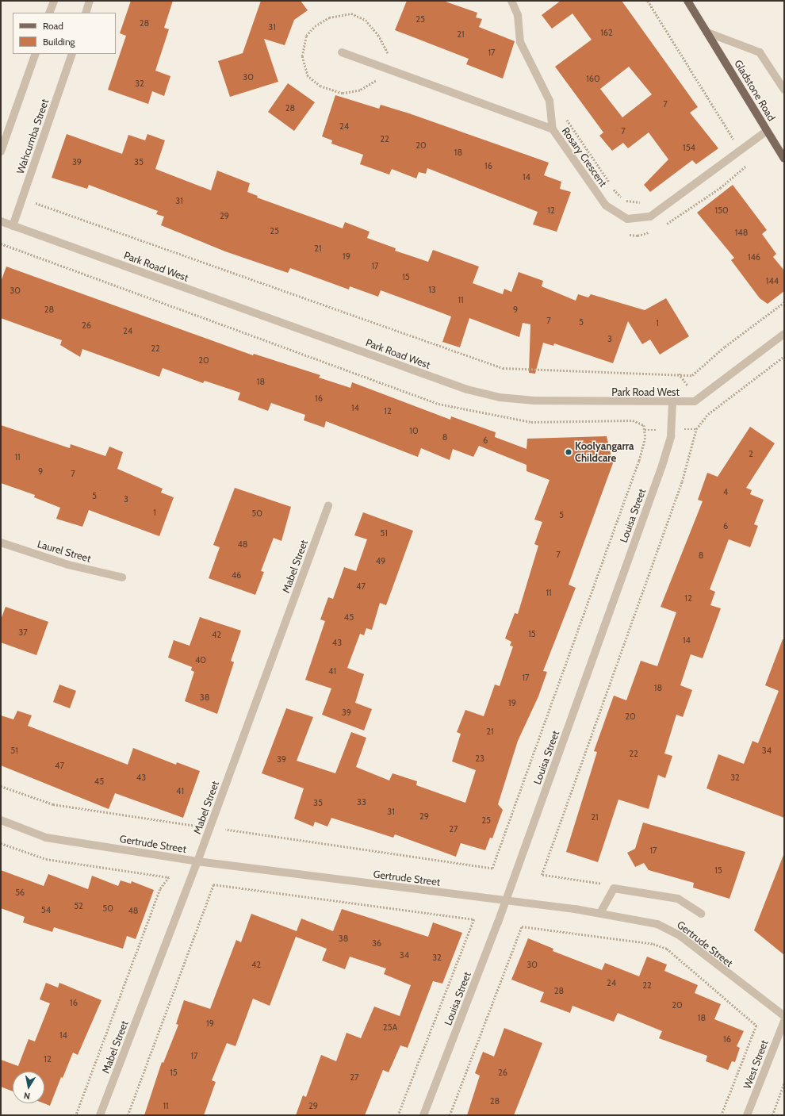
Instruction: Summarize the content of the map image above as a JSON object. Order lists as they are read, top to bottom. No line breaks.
{"streets":{"main road":["Gladstone Road"],"street":["Wahcumba Street","Rosary Crescent","Park Road West","Louisa Street","Laurel Street","Mabel Street","Gertrude Street","West Street"]},"crossings":[["Gladstone Road","Rosary Crescent"],["Wahcumba Street","Park Road West"],["Park Road West","Louisa Street"],["Louisa Street","Gertrude Street"],["Mabel Street","Gertrude Street"]],"places":["Koolyangarra Childcare"],"house_numbers":["25","28","31","162","21","17","30","160","32","7","28","24","7","22","20","154","18","39","35","16","14","31","12","150","29","25","148","21","19","146","17","15","144","13","30","11","28","9","7","5","1","26","24","3","22","20","18","16","14","12","10","8","6","2","11","9","7","4","5","3","1","50","5","6","51","48","7","8","49","46","47","11","12","45","37","15","42","14","43","40","41","17","18","38","19","39","20","21","51","34","22","23","39","47","43","32","45","41","33","35","31","29","21","25","27","17","15","56","52","50","54","48","38","36","34","32","42","30","24","22","28","16","20","18","19","25A","14","16","17","12","15","26","27","28","11","29"],"legend":["Road","Building"],"north":"bottom"}
